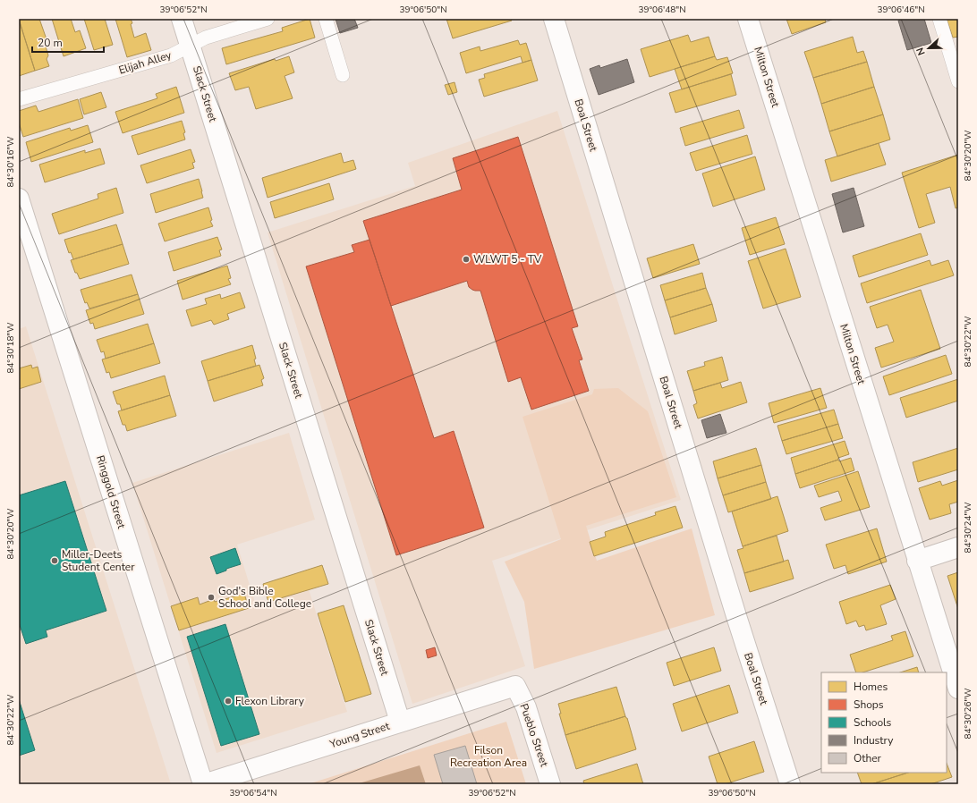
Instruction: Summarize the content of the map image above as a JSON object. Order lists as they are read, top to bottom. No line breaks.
{"streets":{"street":["Milton Street","Slack Street","Boal Street","Ringgold Street","Young Street","Pueblo Street"],"lane":["Elijah Alley"]},"crossings":[["Elijah Alley","Slack Street"],["Slack Street","Young Street"],["Ringgold Street","Young Street"],["Young Street","Pueblo Street"]],"parks":["Filson Recreation Area"],"places":["WLWT 5 - TV","Miller-Deets Student Center","God's Bible School and College","Flexon Library"],"legend":["Homes","Shops","Schools","Industry","Other"],"scale_bar":"20 m","north":"left","coordinates":["39°06'52\"N","39°06'50\"N","39°06'48\"N","39°06'46\"N","84°30'20\"W","84°30'16\"W","84°30'22\"W","84°30'18\"W","84°30'24\"W","84°30'26\"W","39°06'54\"N"]}
